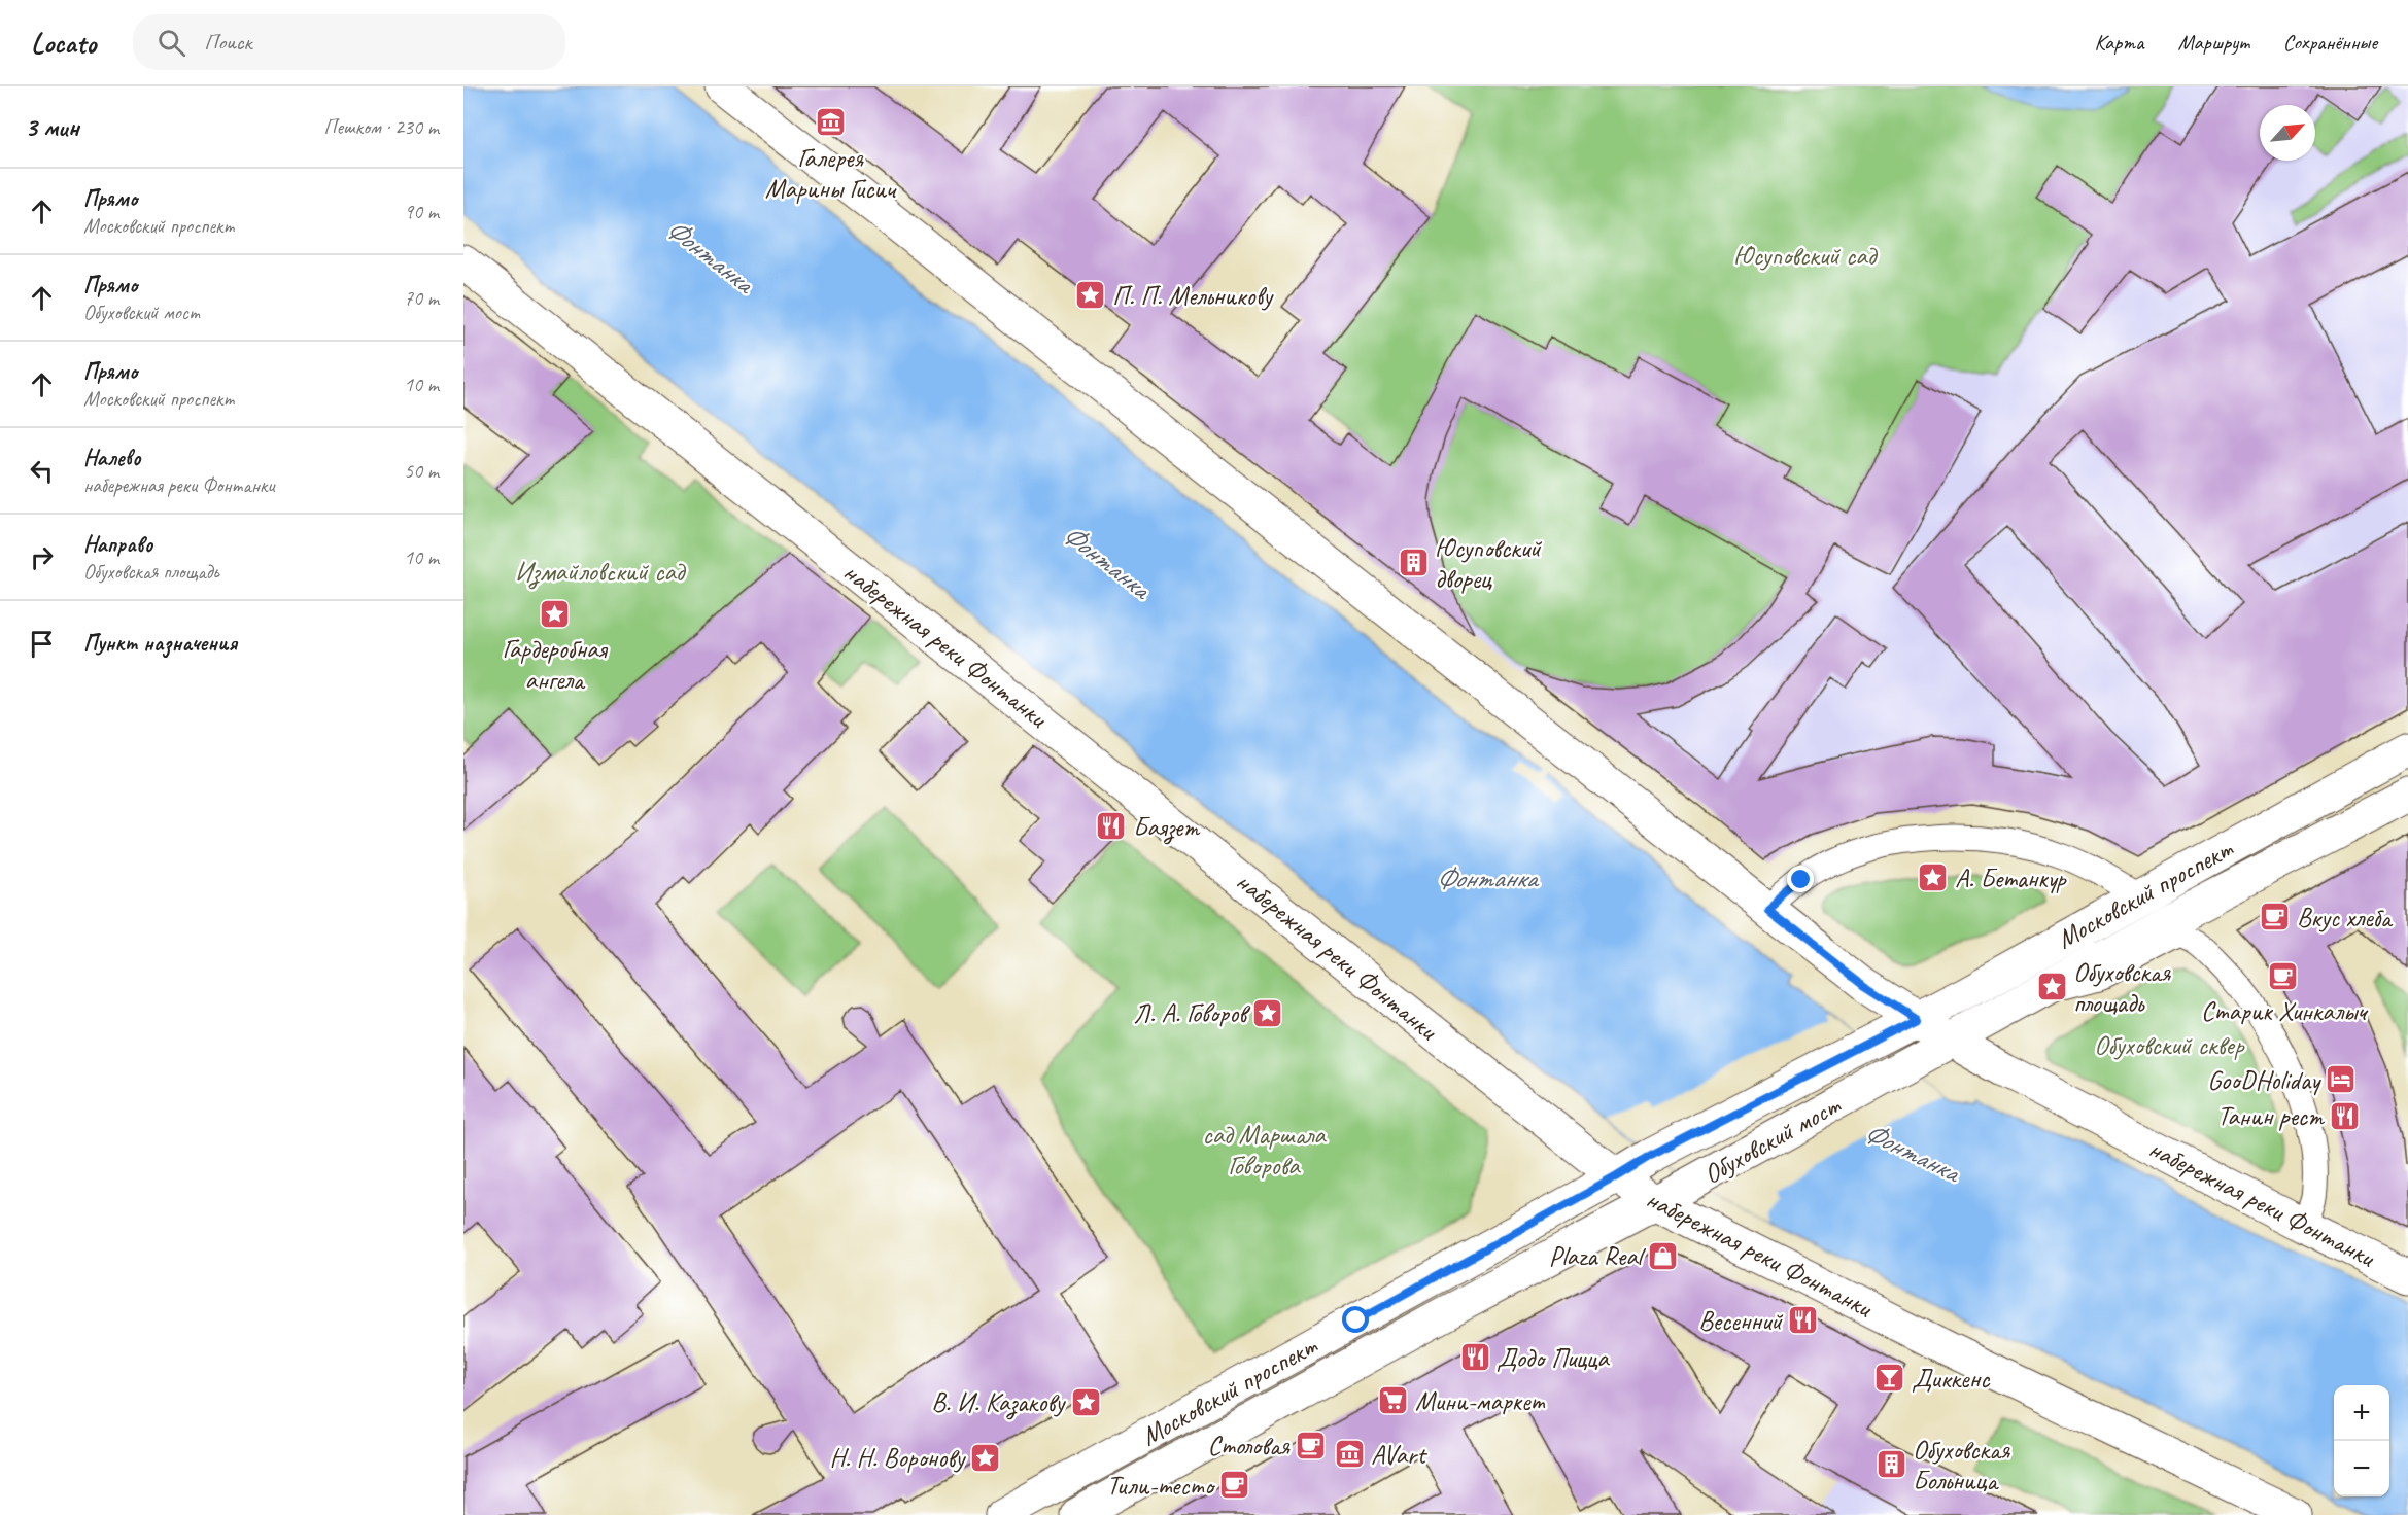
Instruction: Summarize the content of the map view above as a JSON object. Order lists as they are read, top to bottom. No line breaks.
{"streets":{"main road":["набережная реки Фонтанки","Московский проспект","Обуховский мост"]},"crossings":[["набережная реки Фонтанки","Московский проспект"],["Московский проспект","Обуховский мост"]],"water":["Фонтанка"],"parks":["Юсуповский сад","Измайловский сад","Обуховский сквер","сад Маршала Говорова"],"places":{"museum":["Галерея Марины Гисич","AVart"],"place":["П. П. Мельникову","Гардеробная ангела","А. Бетанкур","Обуховская площадь","Л. А. Говоров","В. И. Казакову","Н. Н. Воронову"],"building":["Юсуповский дворец","Обуховская Больница"],"restaurant":["Баязет","Танин рест","Весенний","Додо Пицца"],"cafe":["Вкус хлеба","Старик Хинкалыч","Столовая","Тили-тесто"],"hotel":["GooDHoliday"],"shop":["Plaza Real"],"bar":["Диккенс"],"supermarket":["Мини-маркет"]},"north":"top right","page":{"header":"Locato","search":"Поиск","nav":["Карта","Маршрут","Сохранённые"],"heading":["3 мин","Пешком · 230 m"],"list":[["Прямо","Московский проспект","90 m"],["Прямо","Обуховский мост","70 m"],["Прямо","Московский проспект","10 m"],["Налево","набережная реки Фонтанки","50 m"],["Направо","Обуховская площадь","10 m"],"Пункт назначения"],"map_buttons":["+","−"]}}
